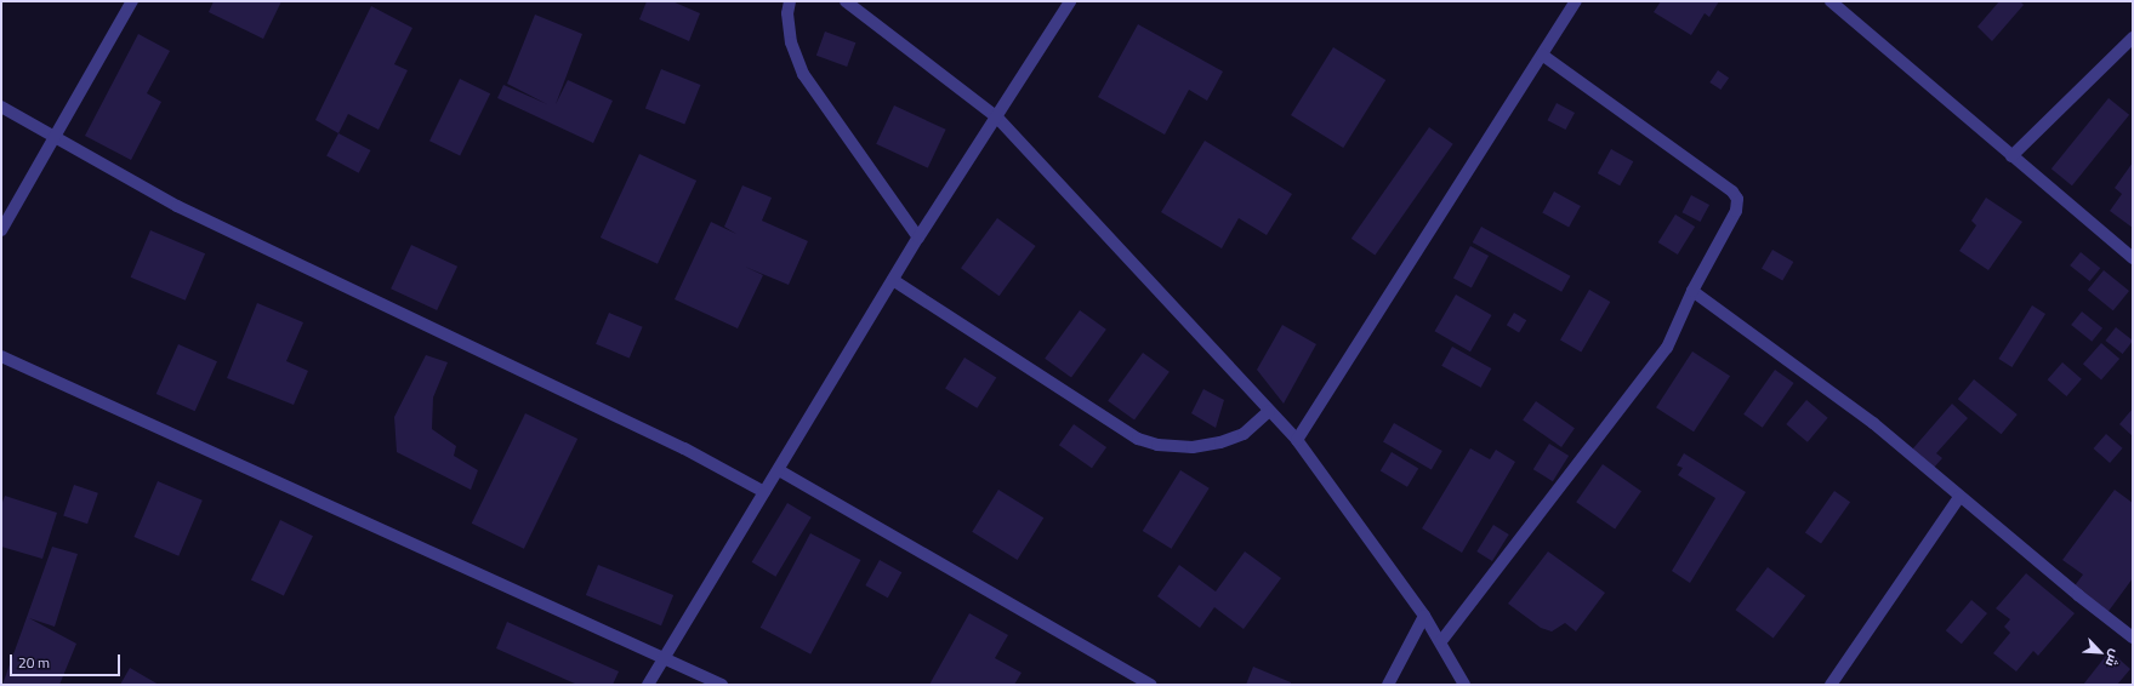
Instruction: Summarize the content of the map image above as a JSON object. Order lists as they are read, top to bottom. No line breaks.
{"scale_bar":"20 m","north":"bottom right"}
